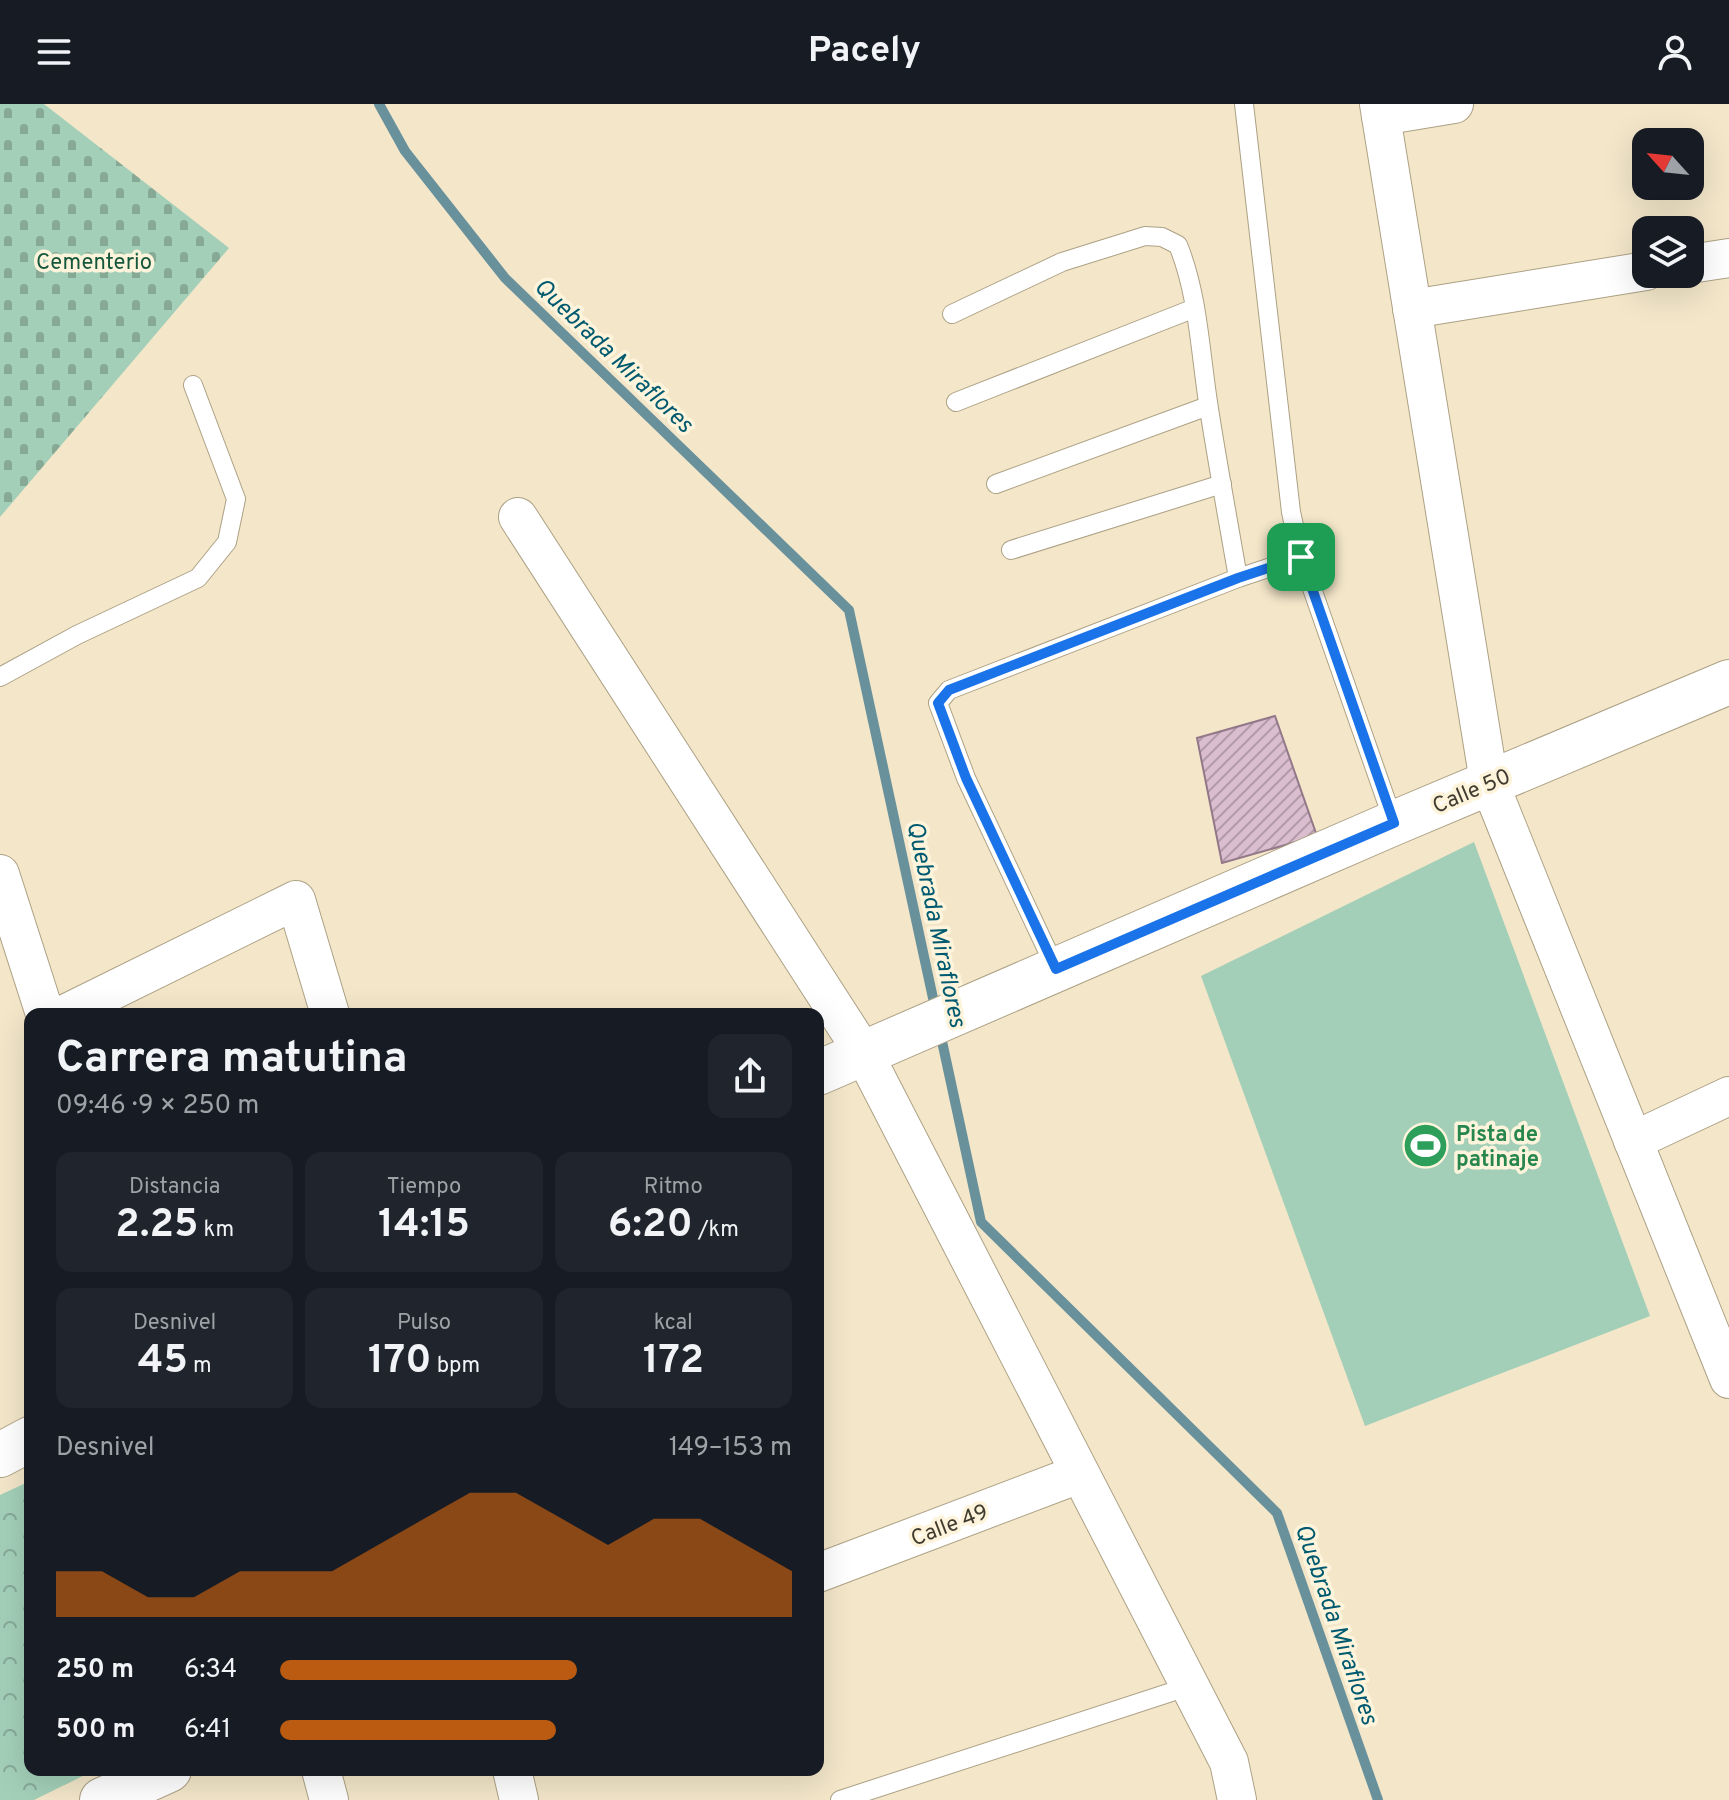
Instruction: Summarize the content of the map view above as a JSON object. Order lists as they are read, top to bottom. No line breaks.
{"streets":{"street":["Calle 50","Calle 49"]},"water":["Quebrada Miraflores"],"parks":["Cementerio"],"places":{"sports":["Pista de patinaje"]},"north":"top left","page":{"header":"Pacely","heading":["Carrera matutina","09:46 · 9 × 250 m"],"stats":[["Distancia","2.25 km"],["Tiempo","14:15"],["Ritmo","6:20 /km"],["Desnivel","45 m"],["Pulso","170 bpm"],["kcal","172"]],"chart":["Desnivel","149–153 m"],"list":[{"name":"250 m","note":"6:34"},{"name":"500 m","note":"6:41"}]}}
